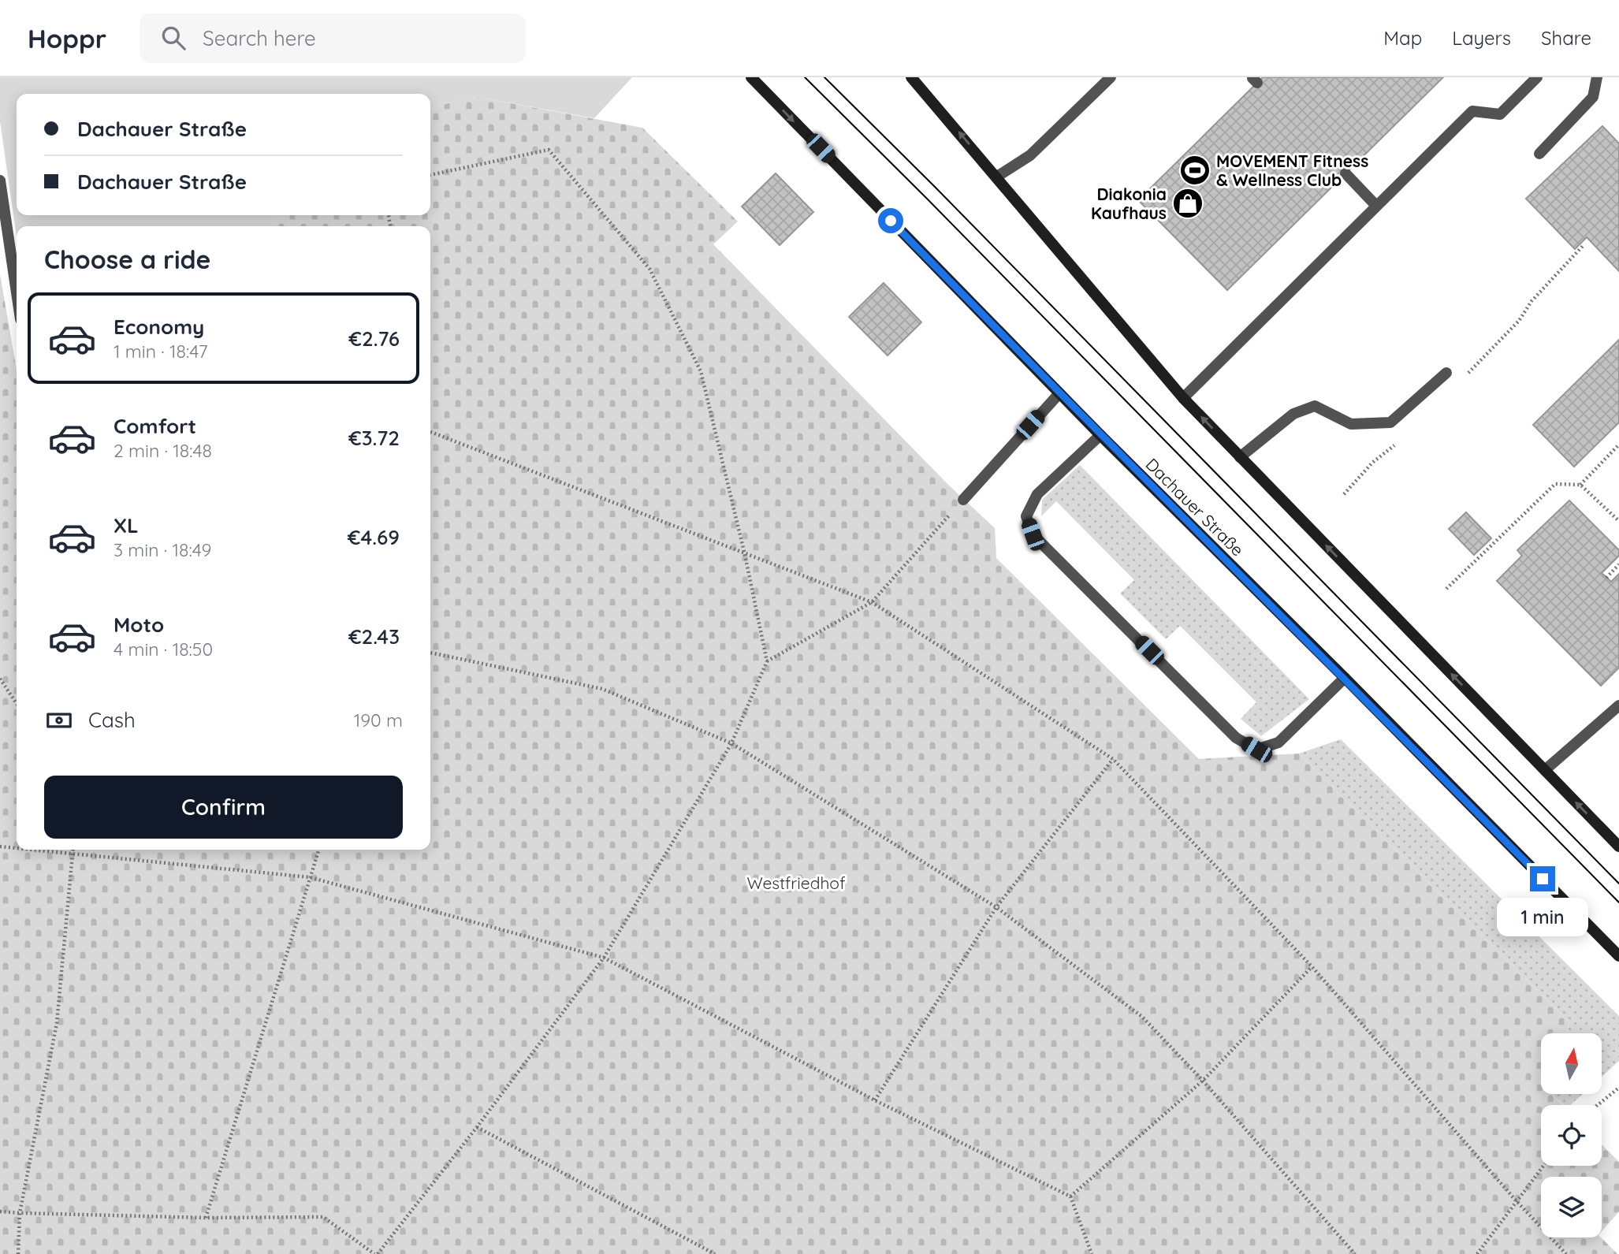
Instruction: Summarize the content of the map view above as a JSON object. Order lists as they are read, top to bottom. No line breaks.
{"streets":{"main road":["Dachauer Straße"]},"one_way":["Dachauer Straße"],"parks":["Westfriedhof"],"places":{"sports":["MOVEMENT Fitness & Wellness Club"],"shop":["Diakonia Kaufhaus"]},"north":"top","page":{"header":"Hoppr","search":"Search here","nav":["Map","Layers","Share"],"banner":["Dachauer Straße","Dachauer Straße"],"heading":"Choose a ride","list":[{"name":"Economy","note":"1 min · 18:47","value":"€2.76"},{"name":"Comfort","note":"2 min · 18:48","value":"€3.72"},{"name":"XL","note":"3 min · 18:49","value":"€4.69"},{"name":"Moto","note":"4 min · 18:50","value":"€2.43"}],"pay":["Cash","190 m"],"buttons":"Confirm","bubble":"1 min"}}
